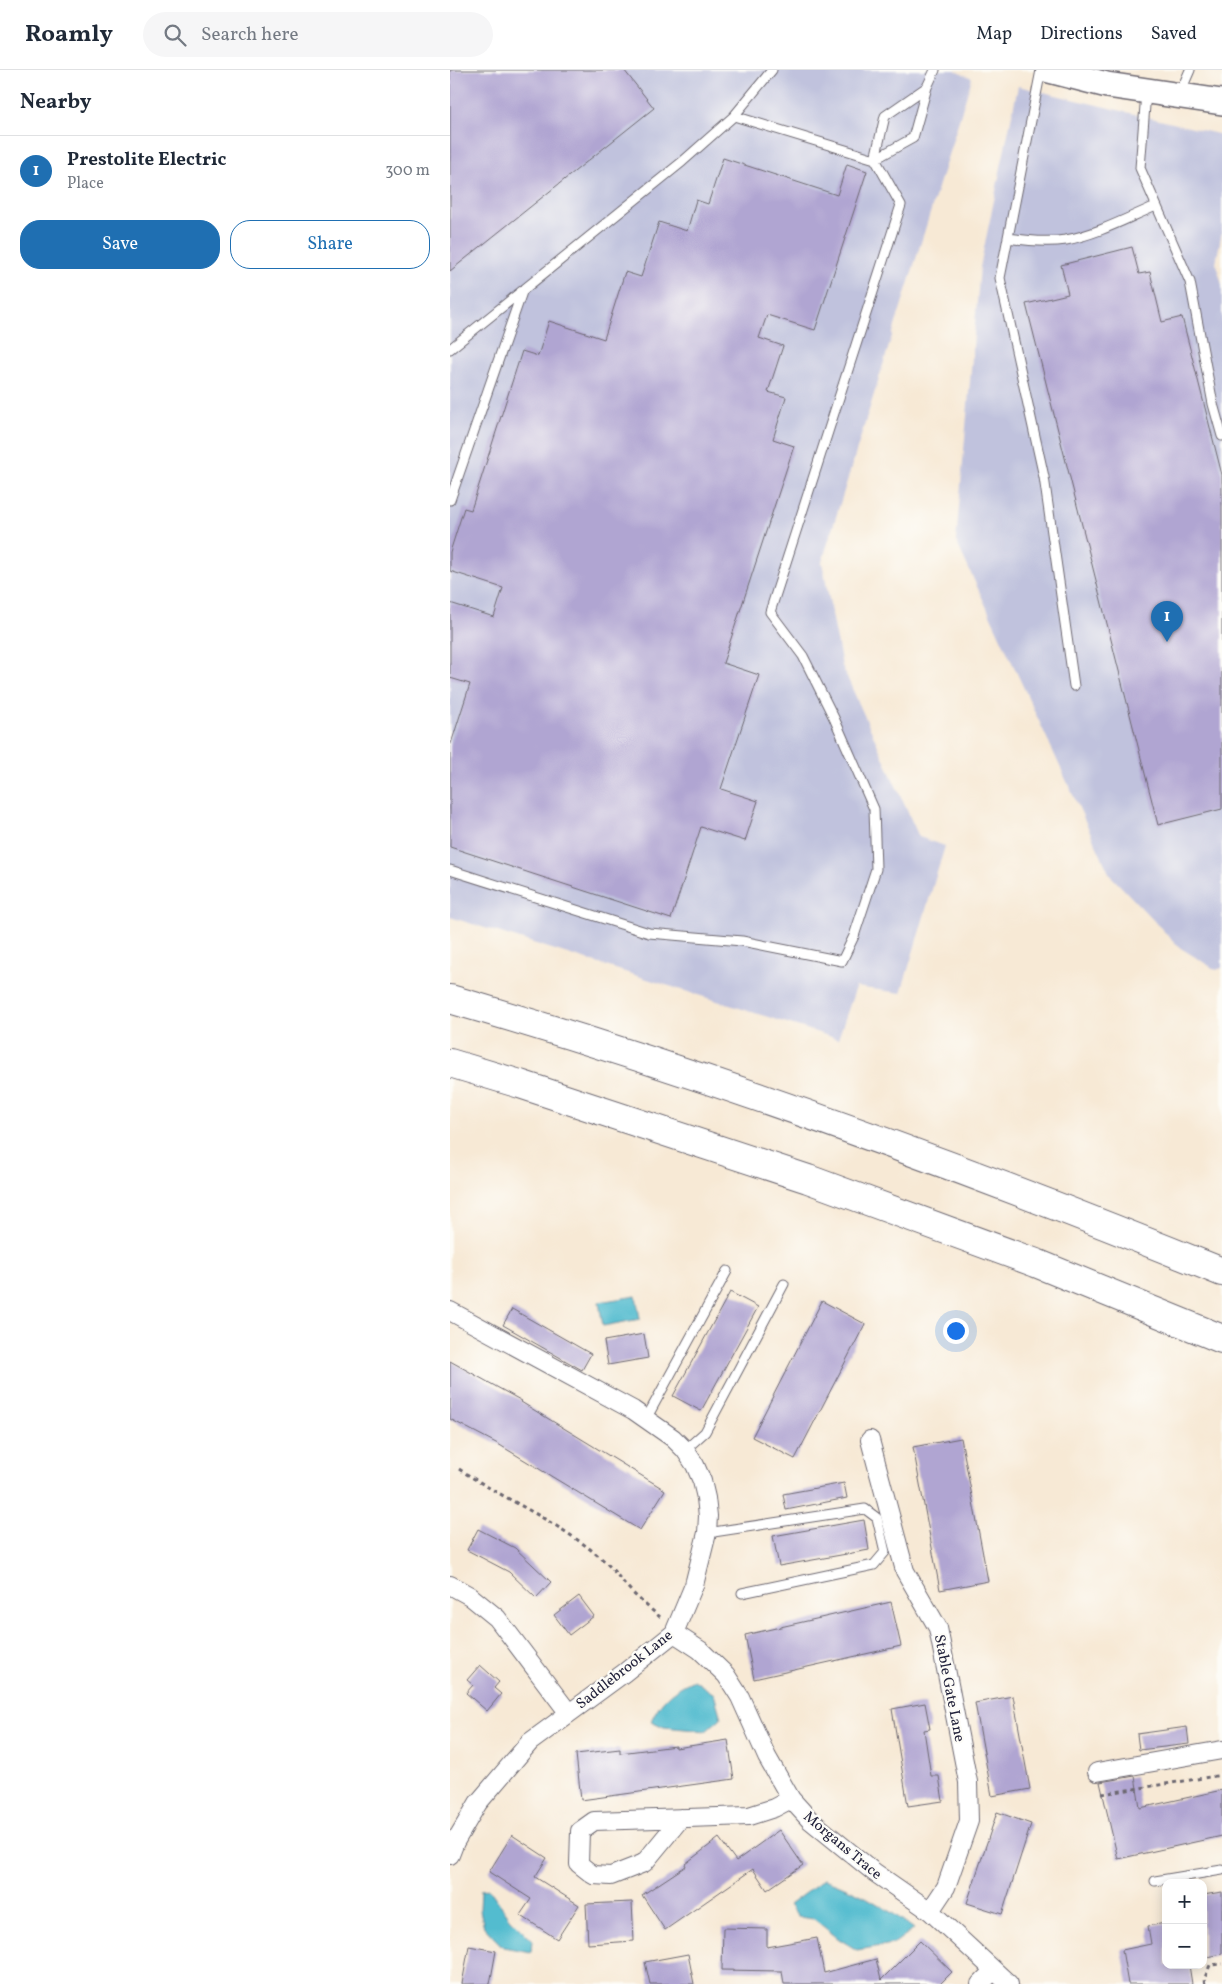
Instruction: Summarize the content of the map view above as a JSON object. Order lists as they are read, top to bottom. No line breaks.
{"streets":{"street":["Saddlebrook Lane","Stable Gate Lane","Morgans Trace"]},"crossings":[["Saddlebrook Lane","Morgans Trace"],["Stable Gate Lane","Morgans Trace"]],"page":{"header":"Roamly","search":"Search here","nav":["Map","Directions","Saved"],"heading":"Nearby","list":[{"mark":"1","name":"Prestolite Electric","note":"Place","value":"300 m"}],"buttons":["Save","Share"],"pins":"1","map_buttons":["+","−"]}}
